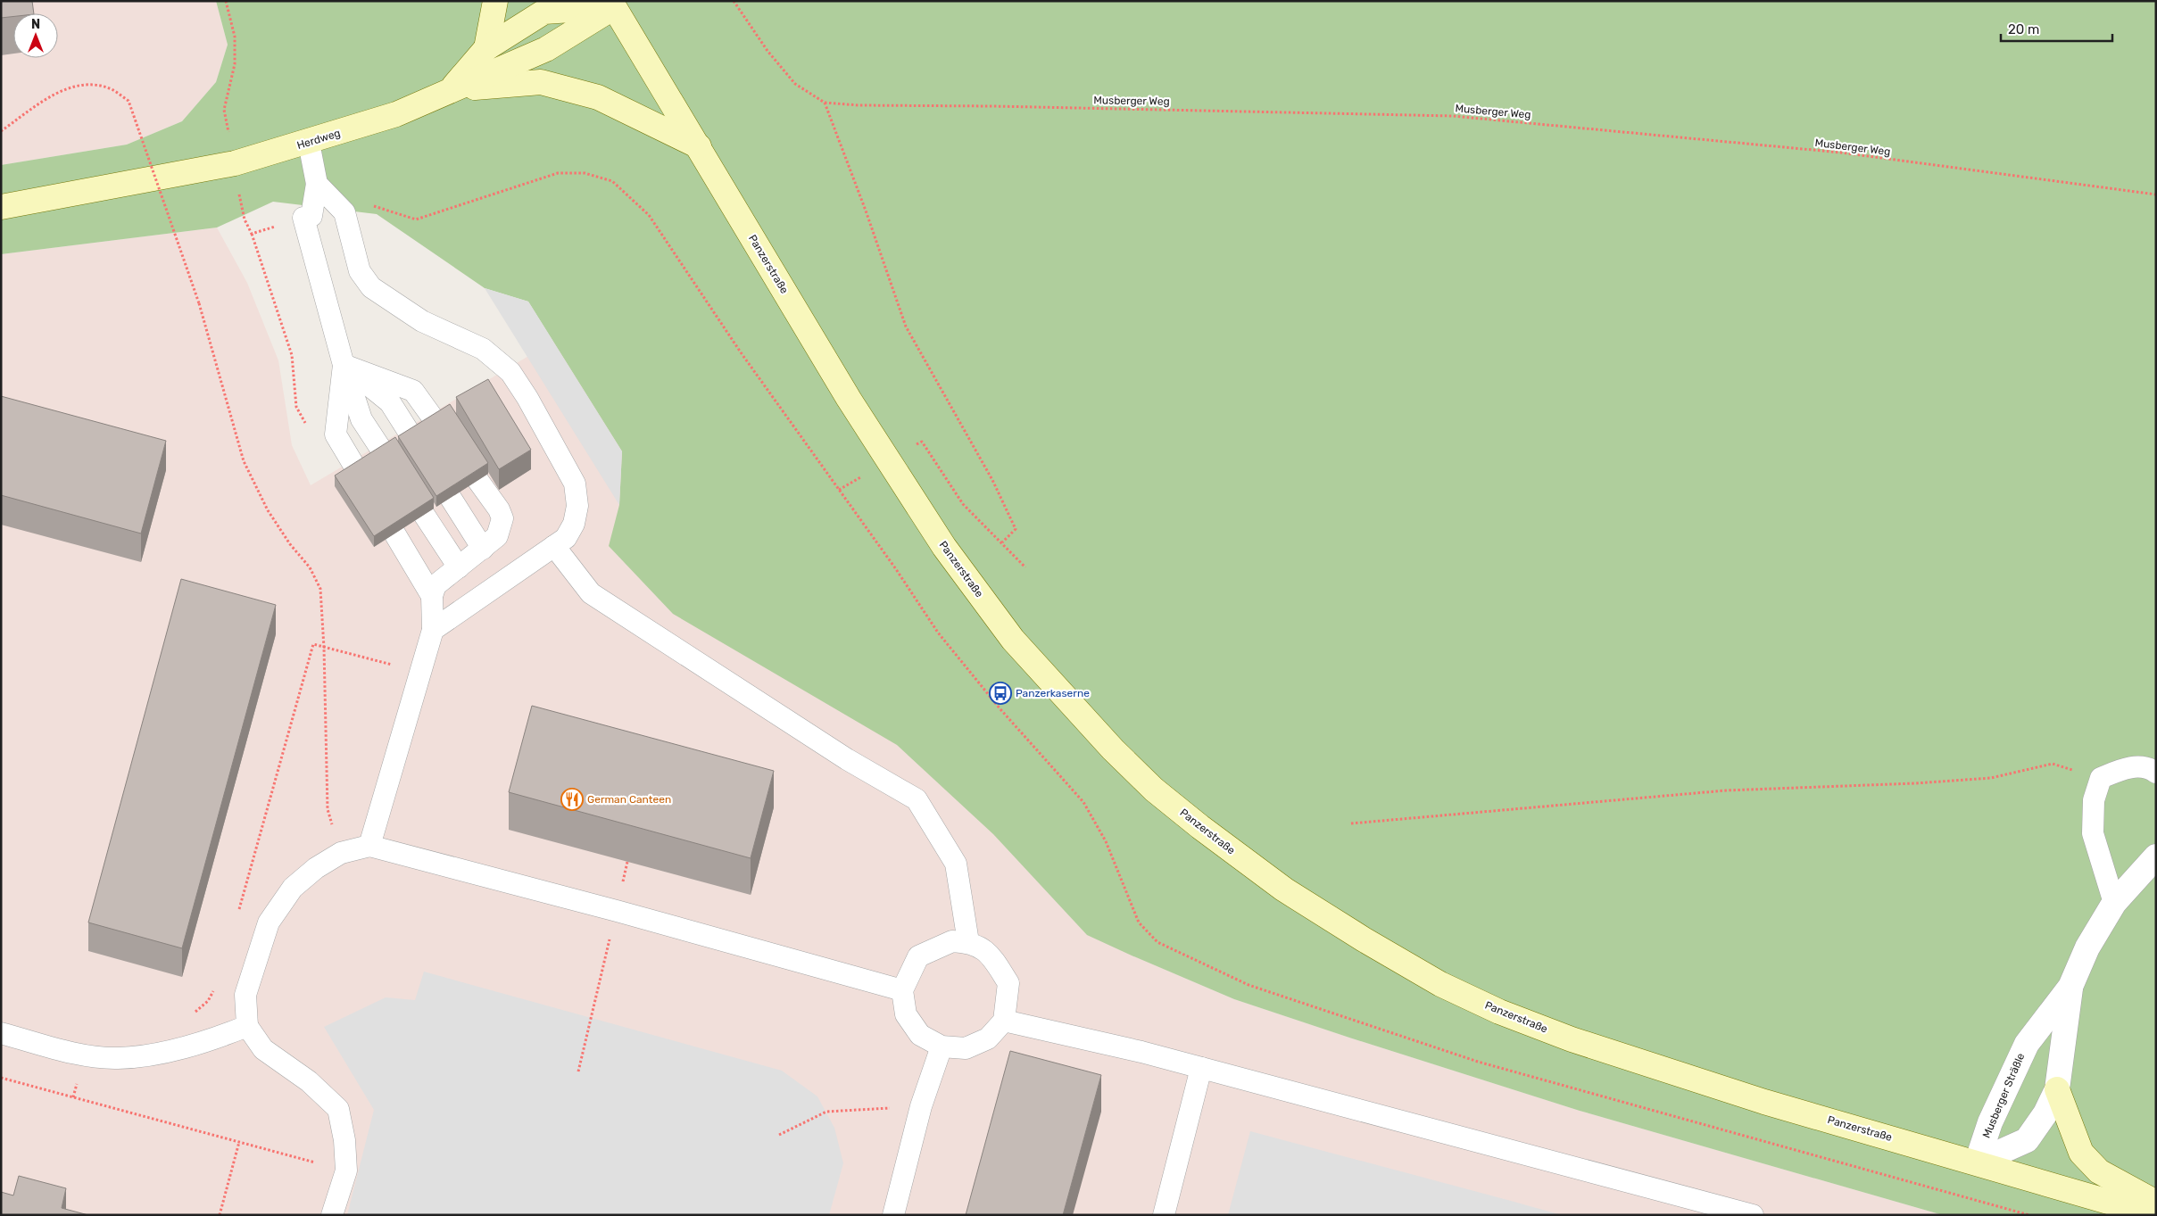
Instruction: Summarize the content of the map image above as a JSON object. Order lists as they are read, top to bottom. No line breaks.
{"streets":{"main road":["Herdweg","Panzerstraße"],"street":["Musberger Sträßle"],"path":["Musberger Weg"]},"crossings":[["Herdweg","Panzerstraße"],["Panzerstraße","Musberger Sträßle"]],"places":{"bus stop":["Panzerkaserne"],"restaurant":["German Canteen"]},"scale_bar":"20 m","north":"top"}
